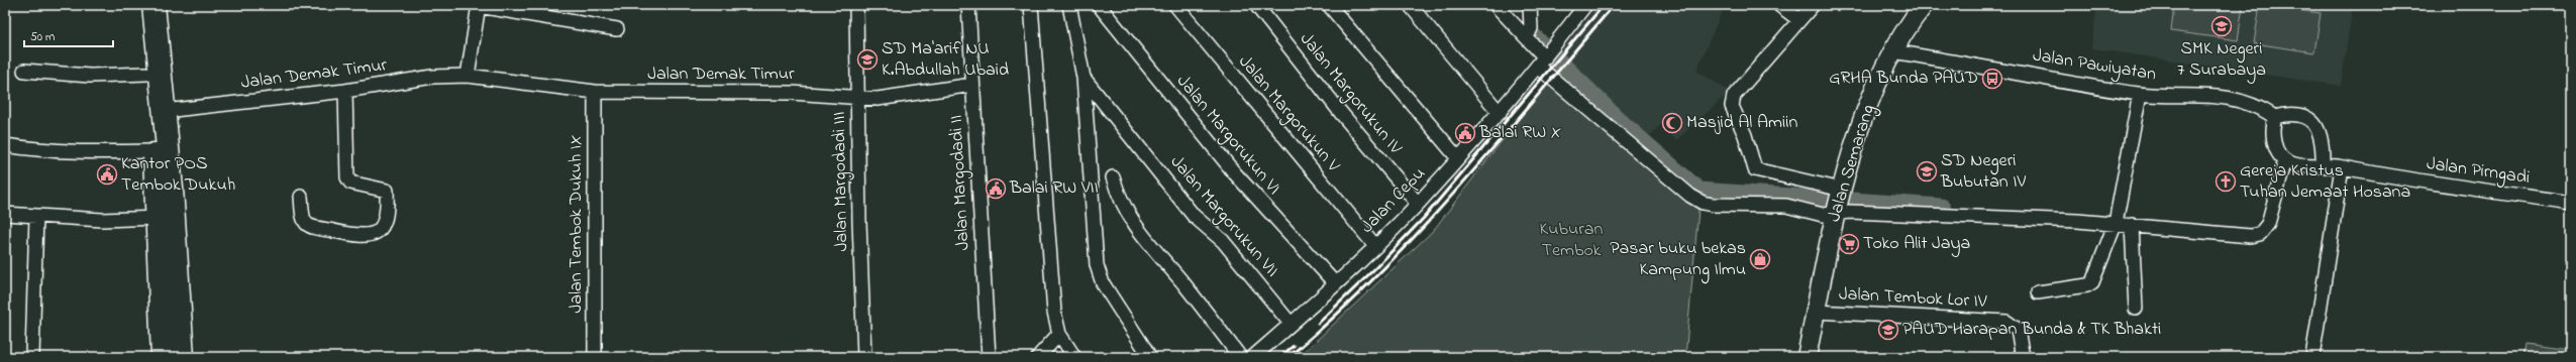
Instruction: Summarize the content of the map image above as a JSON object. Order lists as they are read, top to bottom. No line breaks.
{"streets":{"street":["Jalan Pawiyatan","Jalan Demak Timur","Jalan Margorukun IV","Jalan Margorukun V","Jalan Margorukun VI","Jalan Semarang","Jalan Pirngadi","Jalan Margodadi III","Jalan Margodadi II","Jalan Cepu","Jalan Margorukun VII","Jalan Tembok Dukuh IX","Jalan Tembok Lor IV"]},"crossings":[["Jalan Pawiyatan","Jalan Semarang"],["Jalan Pawiyatan","Jalan Pirngadi"],["Jalan Demak Timur","Jalan Margodadi III"],["Jalan Demak Timur","Jalan Margodadi II"],["Jalan Demak Timur","Jalan Tembok Dukuh IX"],["Jalan Margorukun IV","Jalan Cepu"],["Jalan Margorukun V","Jalan Cepu"],["Jalan Margorukun VI","Jalan Cepu"],["Jalan Semarang","Jalan Tembok Lor IV"],["Jalan Cepu","Jalan Margorukun VII"]],"parks":["Kuburan Tembok"],"places":{"school or university":["SMK Negeri 7 Surabaya","SD Ma'arif NU K.Abdullah Ubaid","SD Negeri Bubutan IV","PAUD Harapan Bunda & TK Bhakti"],"bus stop":["GRHA Bunda PAUD"],"mosque":["Masjid Al Amiin"],"public building":["Balai RW X","Kantor POS Tembok Dukuh","Balai RW VII"],"church":["Gereja Kristus Tuhan Jemaat Hosana"],"supermarket":["Toko Alit Jaya"],"shop":["Pasar buku bekas Kampung Ilmu"]},"scale_bar":"50 m"}
